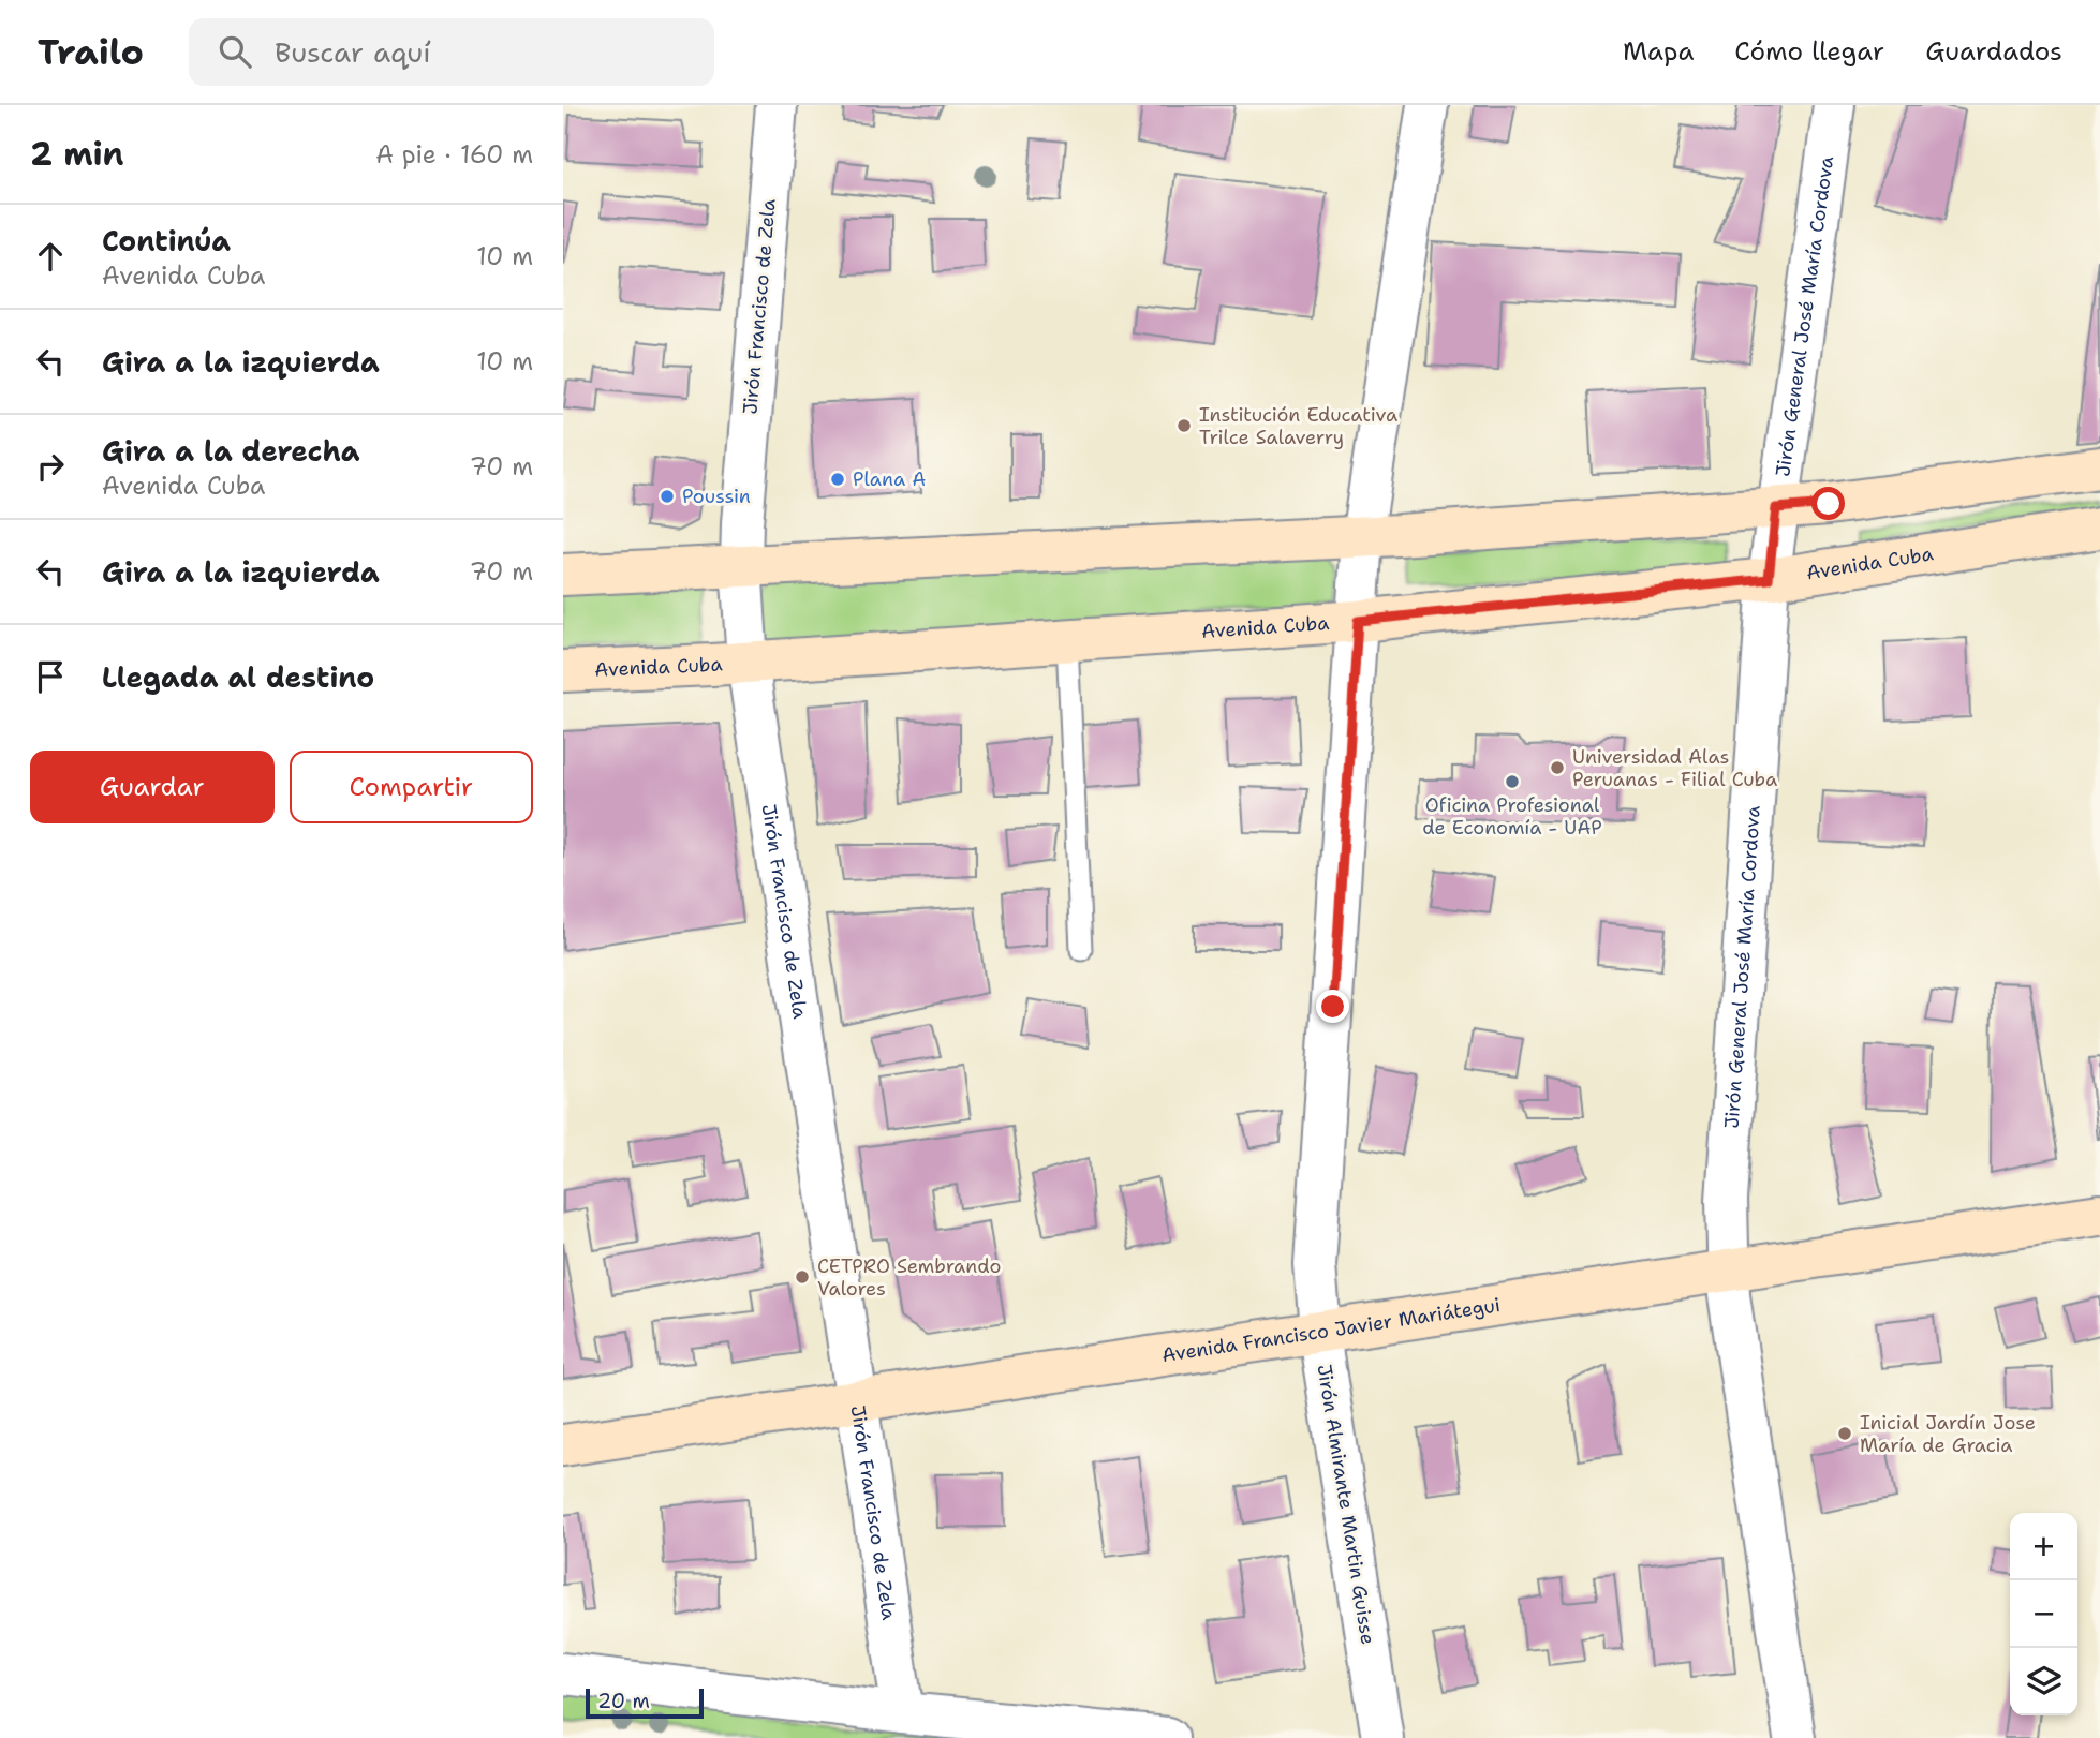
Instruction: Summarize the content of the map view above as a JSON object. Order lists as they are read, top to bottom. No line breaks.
{"streets":{"main road":["Avenida Cuba","Avenida Francisco Javier Mariátegui"],"street":["Jirón Francisco de Zela","Jirón General José María Cordova","Jirón Almirante Martin Guisse"]},"crossings":[["Jirón Francisco de Zela","Avenida Cuba"],["Jirón Francisco de Zela","Avenida Francisco Javier Mariátegui"],["Jirón General José María Cordova","Avenida Cuba"],["Jirón General José María Cordova","Avenida Francisco Javier Mariátegui"],["Avenida Cuba","Jirón Almirante Martin Guisse"],["Avenida Francisco Javier Mariátegui","Jirón Almirante Martin Guisse"]],"places":["Institución Educativa Trilce Salaverry","Plana A","Poussin","Universidad Alas Peruanas - Filial Cuba","Oficina Profesional de Economía - UAP","CETPRO Sembrando Valores","Inicial Jardín Jose María de Gracia"],"scale_bar":"20 m","page":{"header":"Trailo","search":"Buscar aquí","nav":["Mapa","Cómo llegar","Guardados"],"heading":["2 min","A pie · 160 m"],"list":[["Continúa","Avenida Cuba","10 m"],["Gira a la izquierda","10 m"],["Gira a la derecha","Avenida Cuba","70 m"],["Gira a la izquierda","70 m"],"Llegada al destino"],"buttons":["Guardar","Compartir"],"map_buttons":["+","−"],"scale":"20 m"}}
